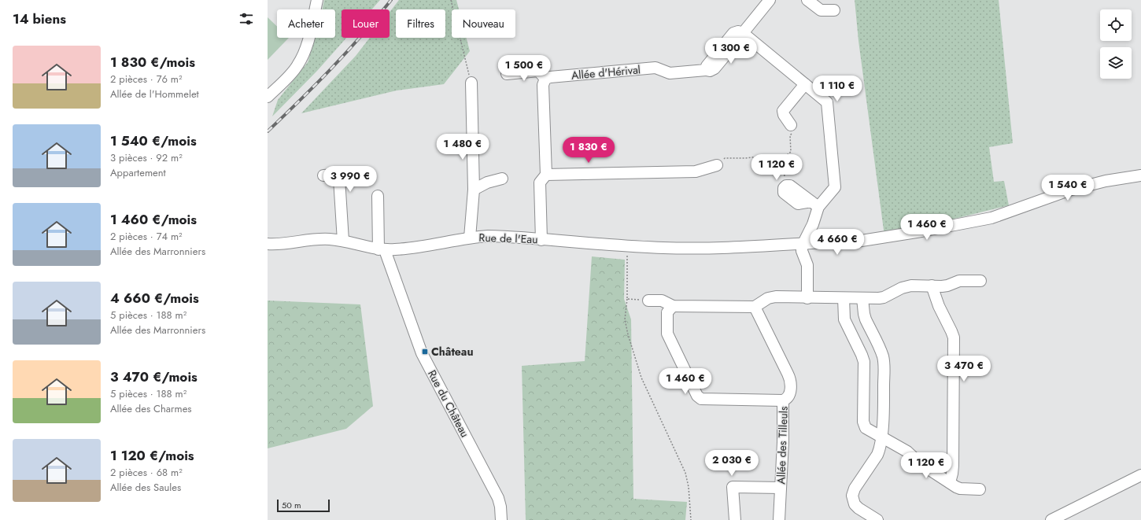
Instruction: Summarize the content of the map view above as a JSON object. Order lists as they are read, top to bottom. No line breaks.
{"streets":{"street":["Allée d'Hérival","Rue de l'Eau","Rue du Château","Allée des Tilleuls"]},"crossings":[["Rue de l'Eau","Rue du Château"]],"places":{"transit":["Château"]},"scale_bar":"50 m","page":{"heading":"14 biens","chip":["Acheter","Louer","Filtres","Nouveau"],"list":[{"name":"1 830 €/mois","note":"2 pièces · 76 m² · Allée de l'Hommelet"},{"name":"1 540 €/mois","note":"3 pièces · 92 m² · Appartement"},{"name":"1 460 €/mois","note":"2 pièces · 74 m² · Allée des Marronniers"},{"name":"4 660 €/mois","note":"5 pièces · 188 m² · Allée des Marronniers"},{"name":"3 470 €/mois","note":"5 pièces · 188 m² · Allée des Charmes"},{"name":"1 120 €/mois","note":"2 pièces · 68 m² · Allée des Saules"}],"price":["1 300 €","1 500 €","1 110 €","1 480 €","1 830 €","1 120 €","3 990 €","1 540 €","1 460 €","4 660 €","3 470 €","1 460 €","2 030 €","1 120 €"],"scale":"50 m"}}
